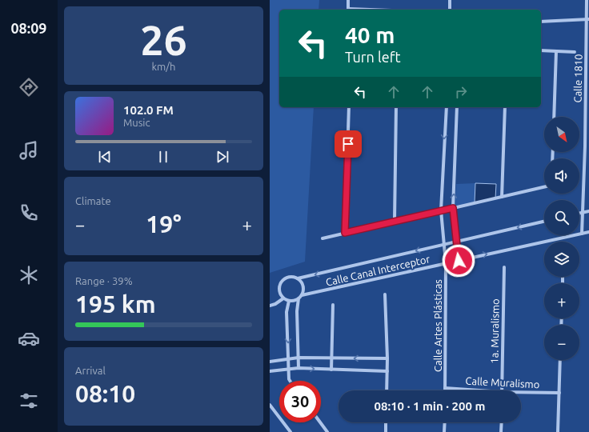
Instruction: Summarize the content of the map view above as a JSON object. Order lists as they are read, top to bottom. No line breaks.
{"streets":{"street":["Calle 1810","Calle Canal Interceptor","Calle Artes Plásticas","1a. Muralismo","Calle Muralismo"]},"crossings":[["Calle 1810","Calle Canal Interceptor"],["Calle Canal Interceptor","Calle Artes Plásticas"],["Calle Artes Plásticas","Calle Muralismo"]],"north":"bottom right","page":{"tabs":"08:09","tile":[["26","km/h"],"Climate",["Range · 39%","195 km"],["Arrival","08:10"]],"turn":["40 m","Turn left"],"song":["102.0 FM","Music"],"map_buttons":["+","−"],"heat":["−","19°","+"],"limit":"30","trip":"08:10 · 1 min · 200 m"}}
